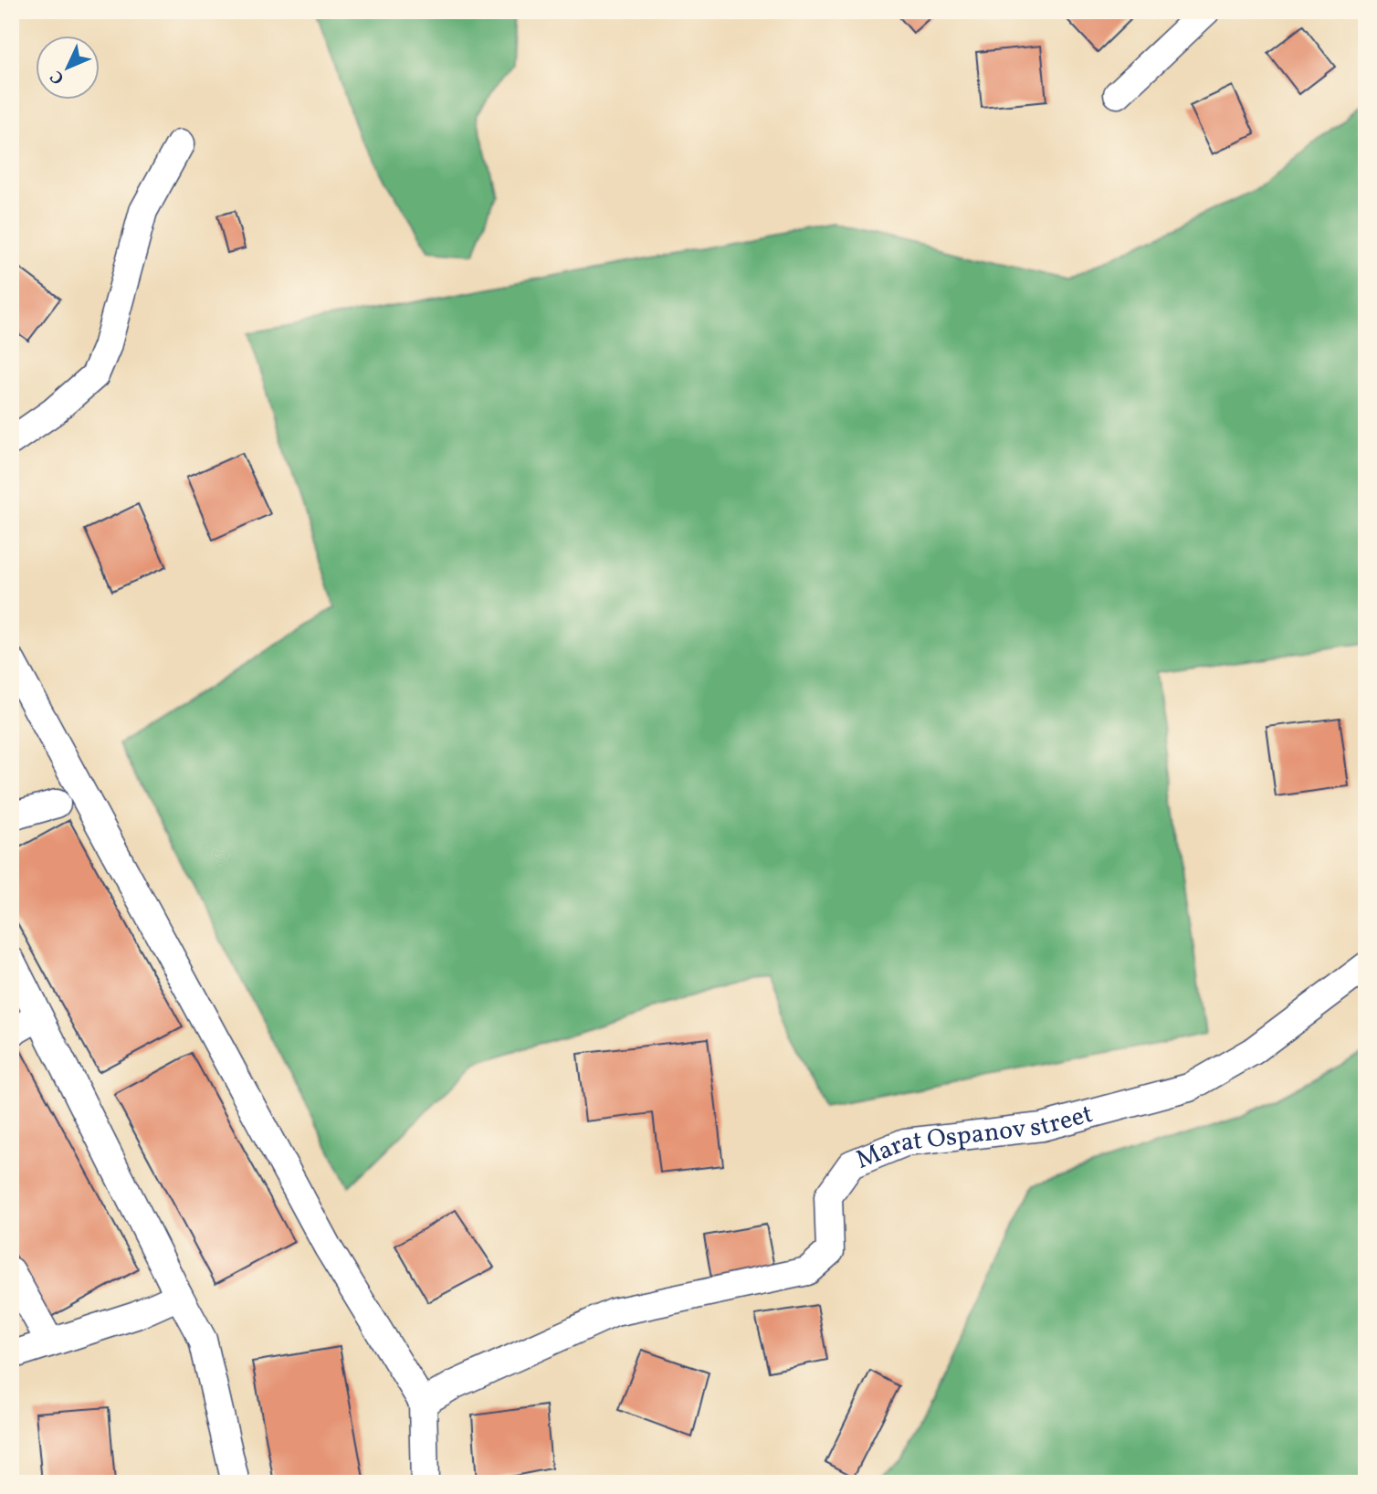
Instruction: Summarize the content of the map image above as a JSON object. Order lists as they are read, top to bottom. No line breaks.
{"streets":{"street":["Marat Ospanov street"]},"north":"bottom left"}
